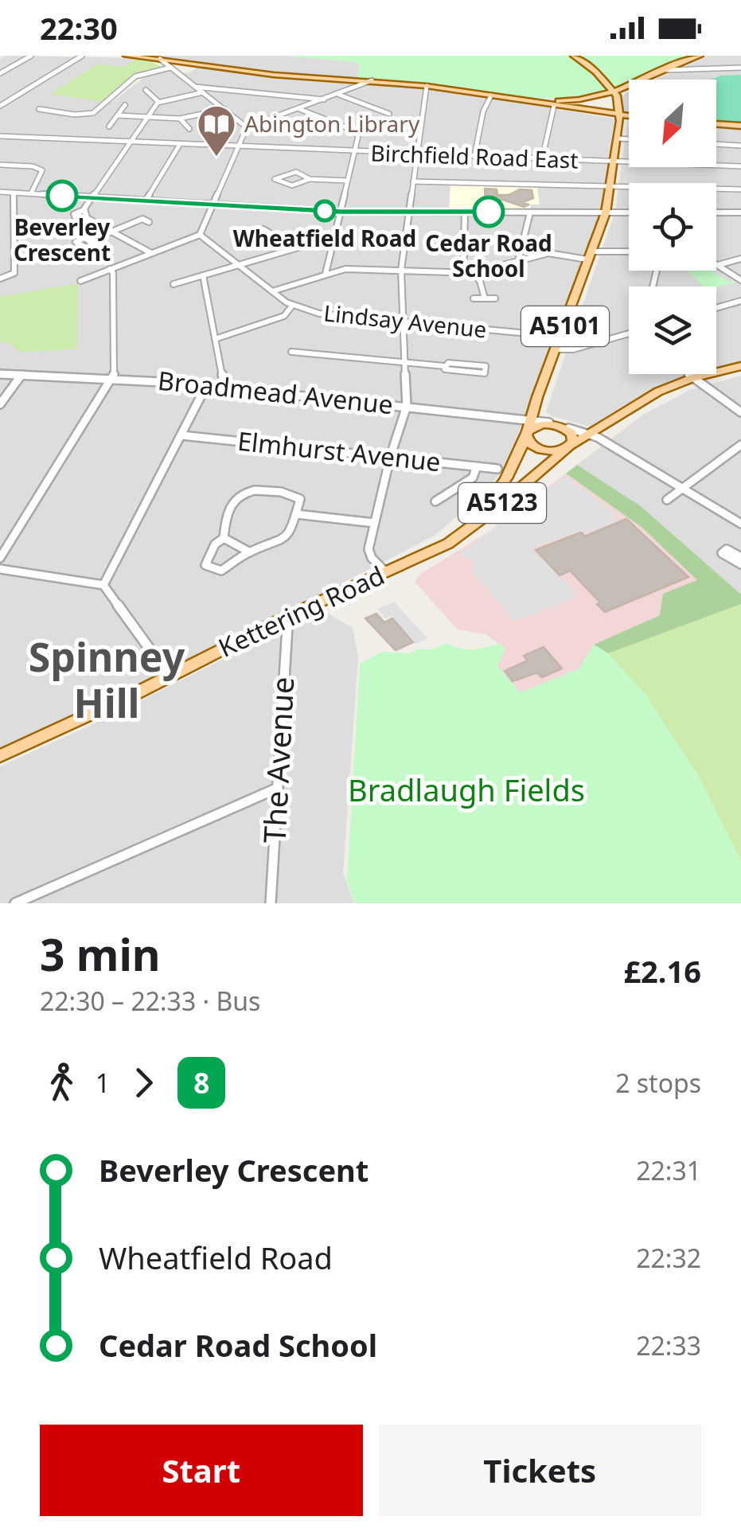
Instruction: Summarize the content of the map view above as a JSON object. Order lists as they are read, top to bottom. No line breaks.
{"streets":{"main road":["A5101","A5123","Kettering Road"],"street":["Birchfield Road East","Lindsay Avenue","Broadmead Avenue","Elmhurst Avenue","The Avenue"]},"crossings":[["Birchfield Road East","A5101"],["Lindsay Avenue","A5101"],["A5101","Broadmead Avenue"],["A5101","Kettering Road"],["Broadmead Avenue","Kettering Road"],["Kettering Road","The Avenue"]],"districts":["Spinney Hill"],"parks":["Bradlaugh Fields"],"places":{"library":["Abington Library"],"other":["Beverley Crescent","Wheatfield Road","Cedar Road School"]},"lines":["bus line 8"],"north":"bottom left","page":{"status":"22:30","heading":["3 min","22:30 – 22:33 · Bus","£2.16"],"legs":["1","8","2 stops"],"list":[{"name":"Beverley Crescent","value":"22:31"},{"name":"Wheatfield Road","value":"22:32"},{"name":"Cedar Road School","value":"22:33"}],"buttons":["Start","Tickets"]}}
